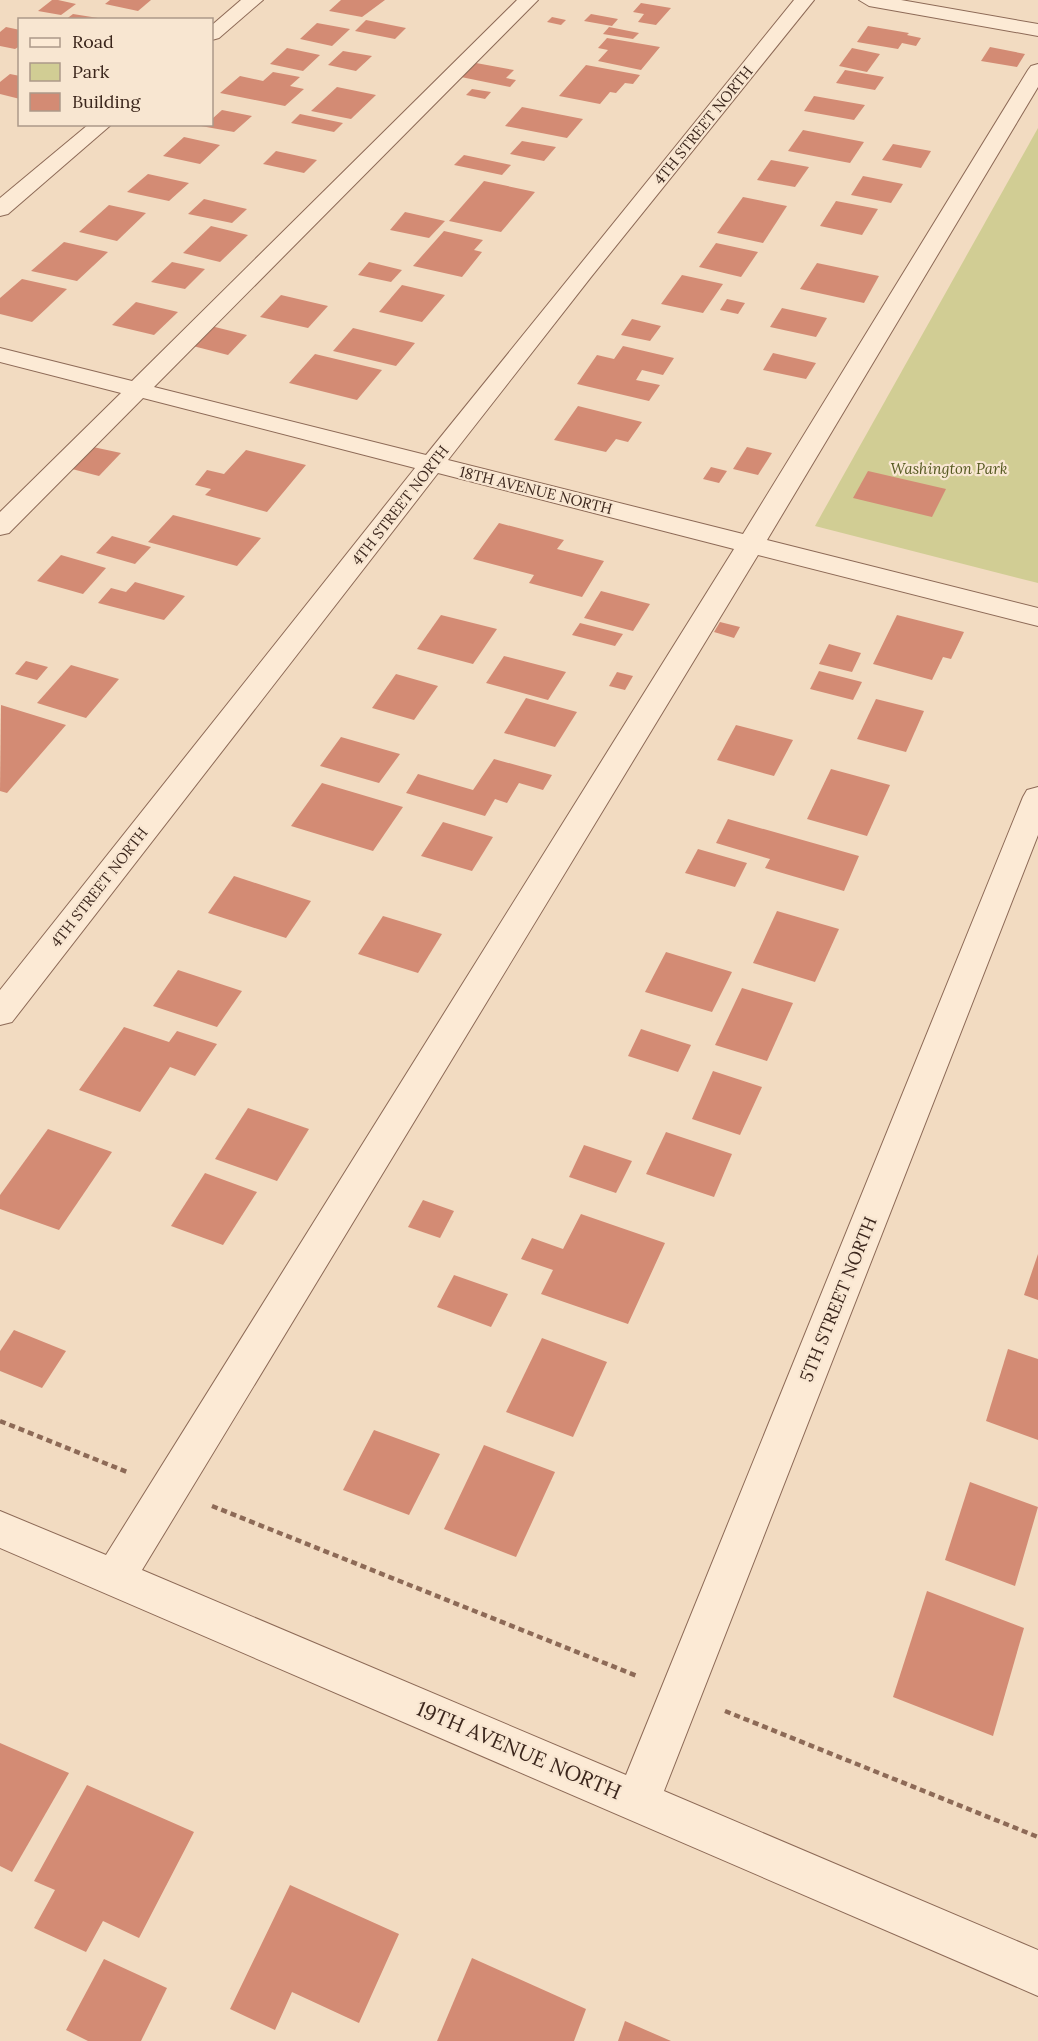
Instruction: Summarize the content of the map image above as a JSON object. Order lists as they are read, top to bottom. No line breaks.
{"streets":{"street":["4TH STREET NORTH","18TH AVENUE NORTH","5TH STREET NORTH","19TH AVENUE NORTH"]},"crossings":[["4TH STREET NORTH","18TH AVENUE NORTH"],["5TH STREET NORTH","19TH AVENUE NORTH"]],"parks":["Washington Park"],"legend":["Road","Park","Building"]}
